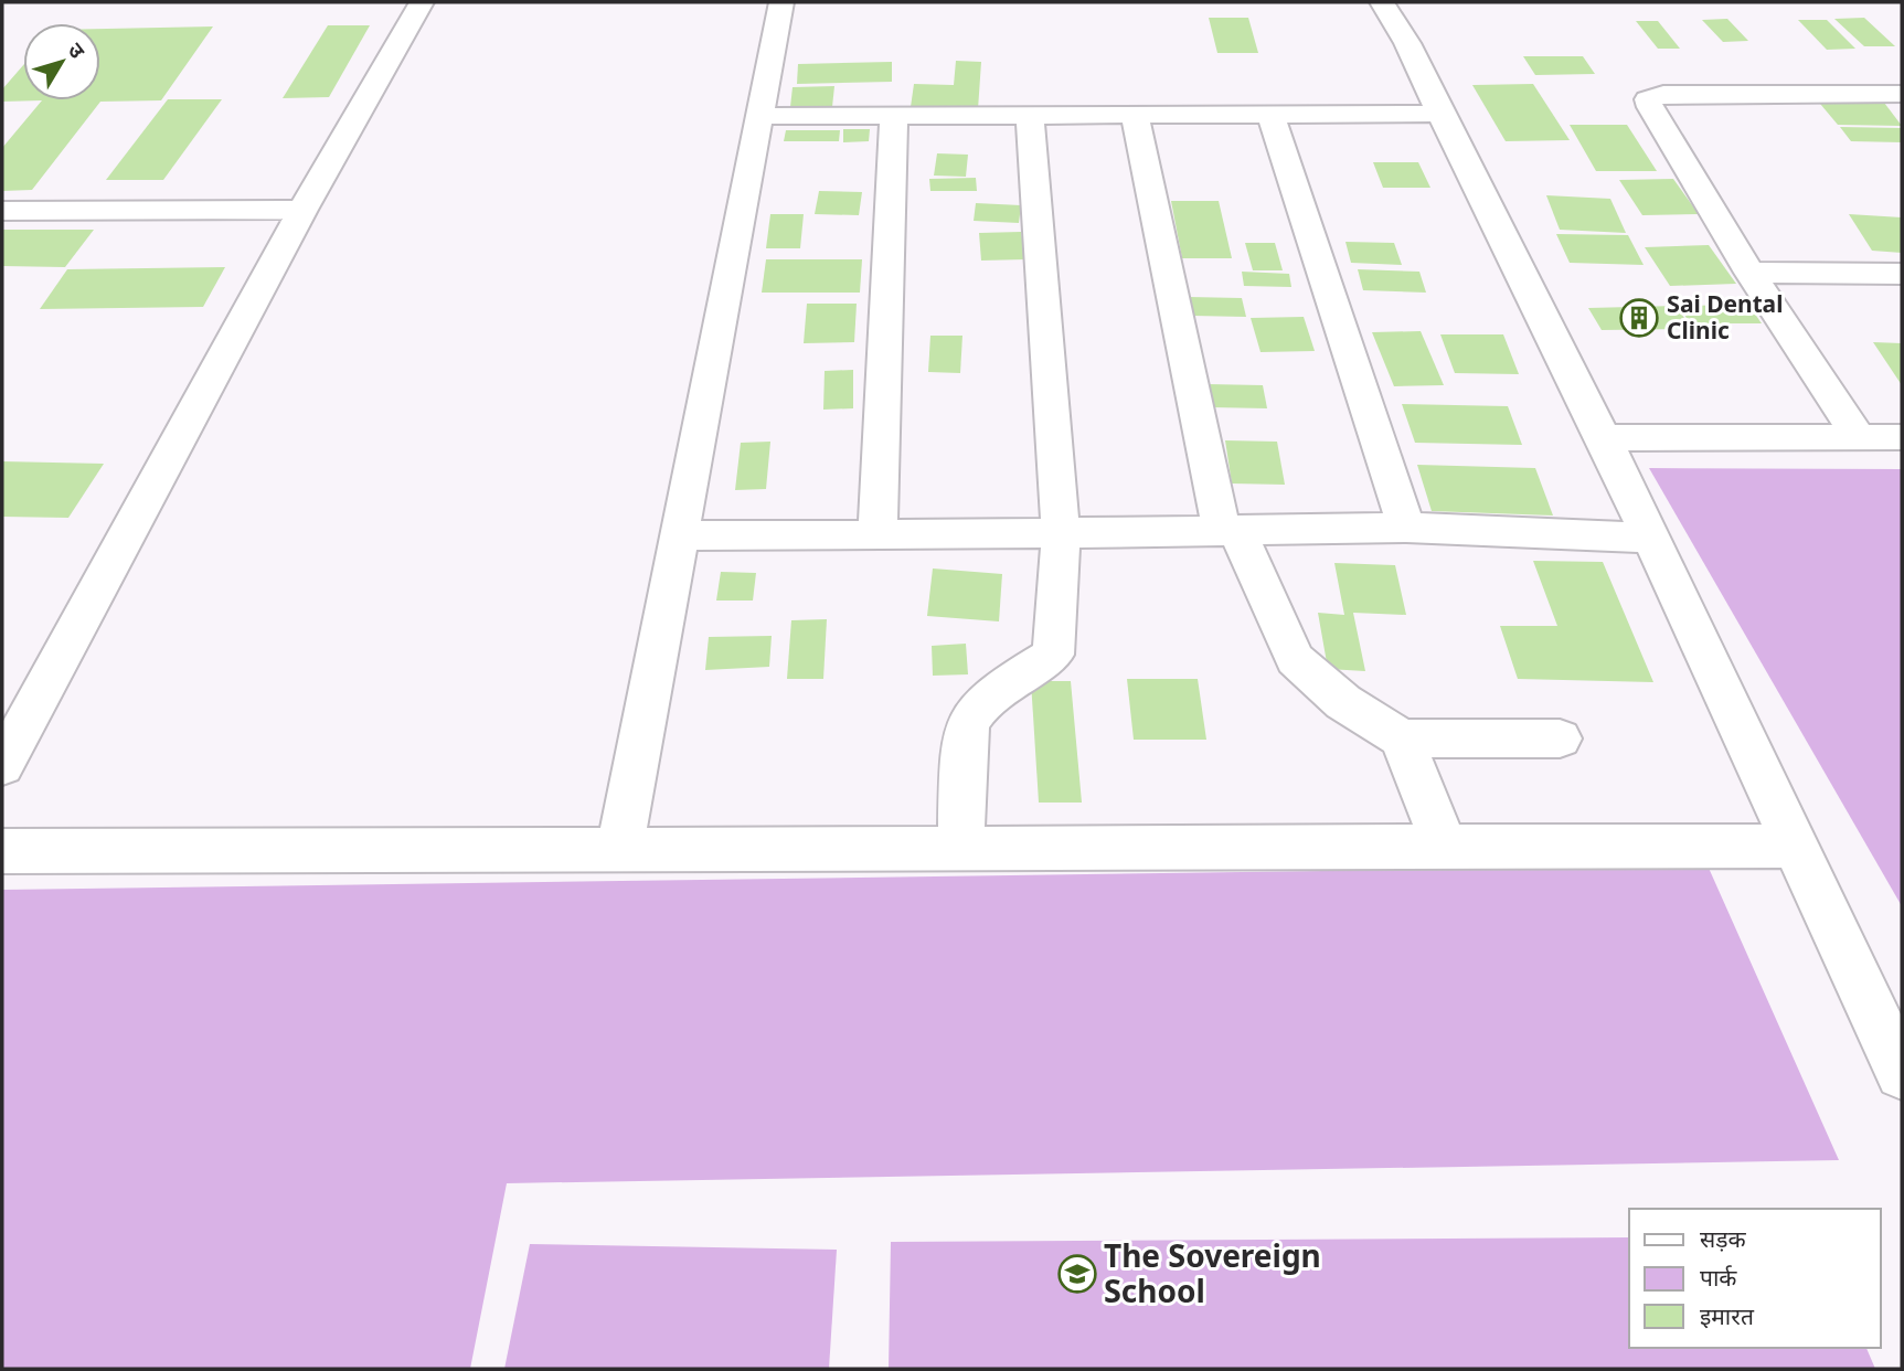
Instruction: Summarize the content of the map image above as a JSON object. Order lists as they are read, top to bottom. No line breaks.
{"places":{"building":["Sai Dental Clinic"],"school or university":["The Sovereign School"]},"legend":["सड़क","पार्क","इमारत"],"north":"top right"}
